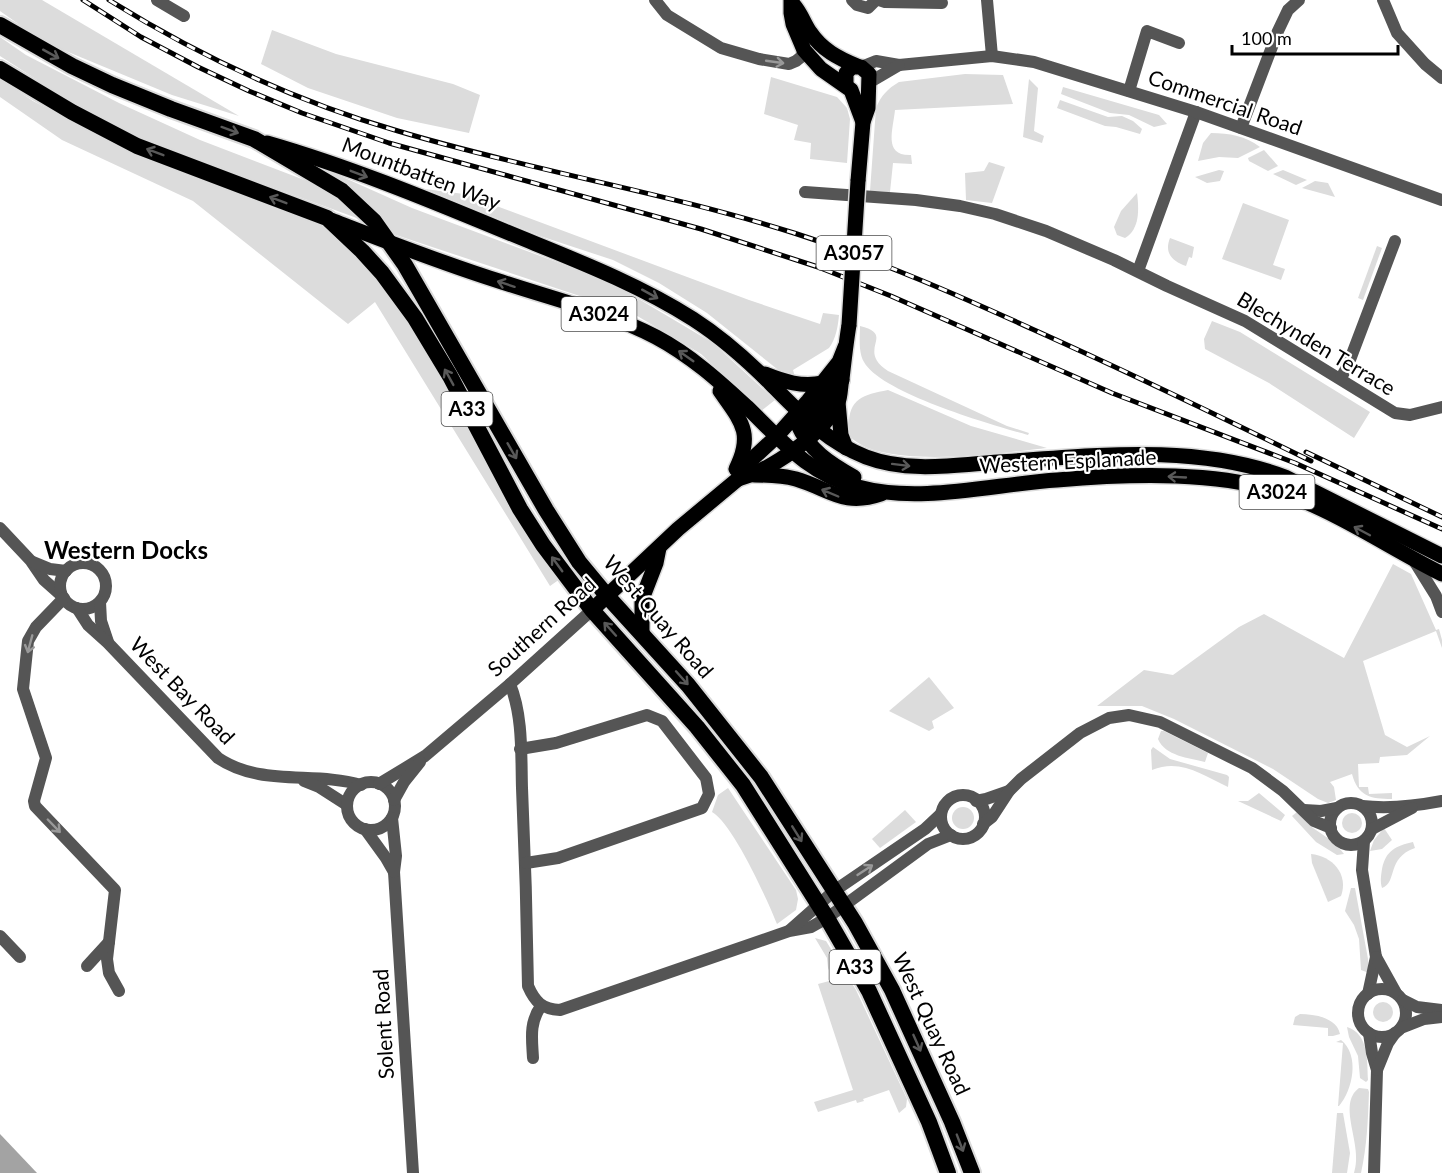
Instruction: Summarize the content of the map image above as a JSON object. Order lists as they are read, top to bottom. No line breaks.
{"streets":{"highway":["Mountbatten Way","A33","West Quay Road"],"main road":["A3057","A3024","Western Esplanade","Southern Road"],"street":["Commercial Road","Blechynden Terrace","West Bay Road","Solent Road"]},"crossings":[["Commercial Road","A3057"],["Mountbatten Way","A3057"],["Mountbatten Way","Western Esplanade"],["Mountbatten Way","West Quay Road"],["Mountbatten Way","Southern Road"],["A3057","A3024"],["A3057","Southern Road"],["A3024","A33"],["A3024","Western Esplanade"],["A3024","West Quay Road"],["A3024","Southern Road"],["A33","West Quay Road"],["Western Esplanade","Southern Road"],["West Quay Road","Southern Road"],["Southern Road","West Bay Road"],["Southern Road","Solent Road"],["West Bay Road","Solent Road"]],"districts":["Western Docks"],"scale_bar":"100 m"}
